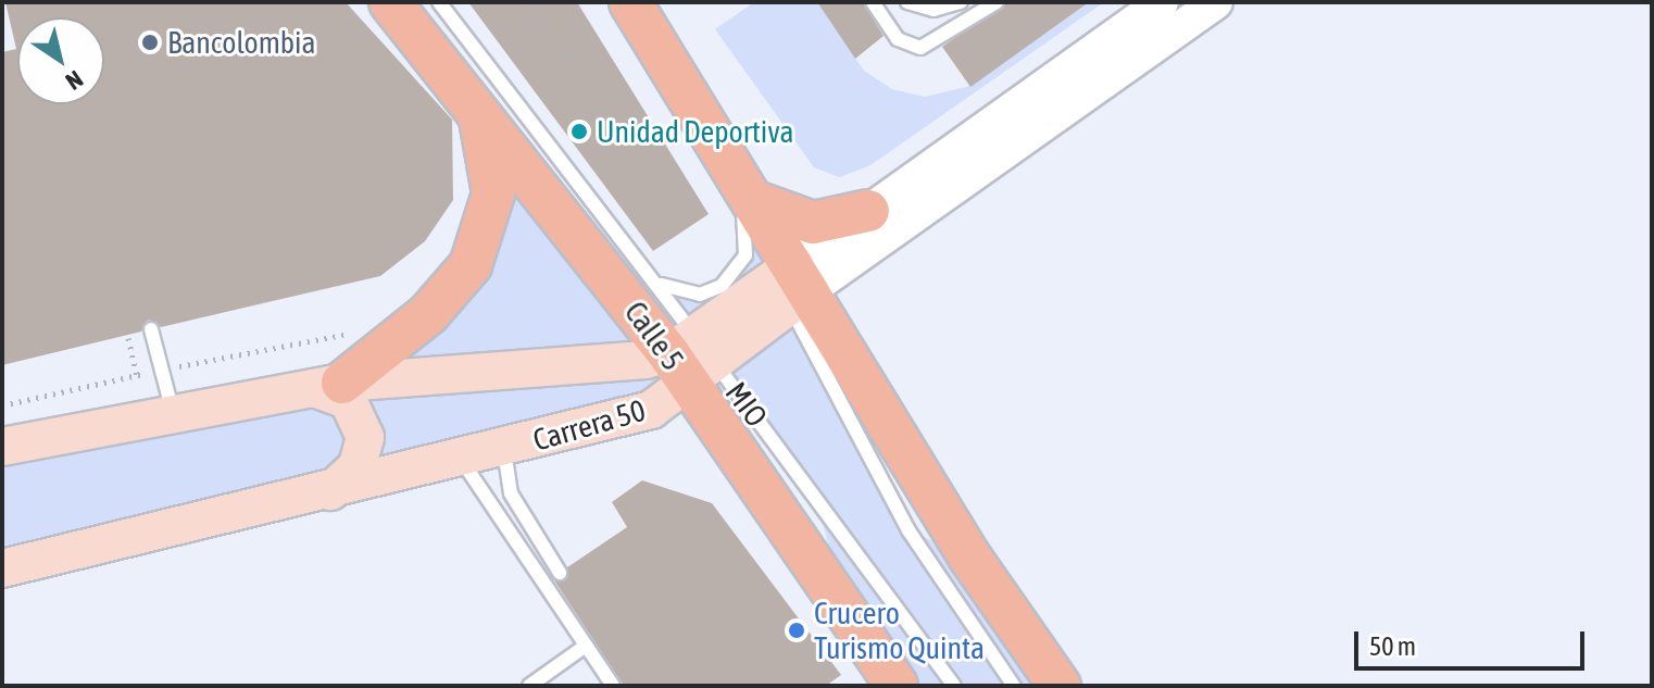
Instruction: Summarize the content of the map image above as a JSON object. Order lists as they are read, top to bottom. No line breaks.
{"streets":{"main road":["Calle 5","Carrera 50"],"lane":["MIO"]},"crossings":[["Calle 5","MIO"],["Calle 5","Carrera 50"],["MIO","Carrera 50"]],"places":["Bancolombia","Unidad Deportiva","Crucero Turismo Quinta"],"scale_bar":"50 m","north":"bottom right"}
